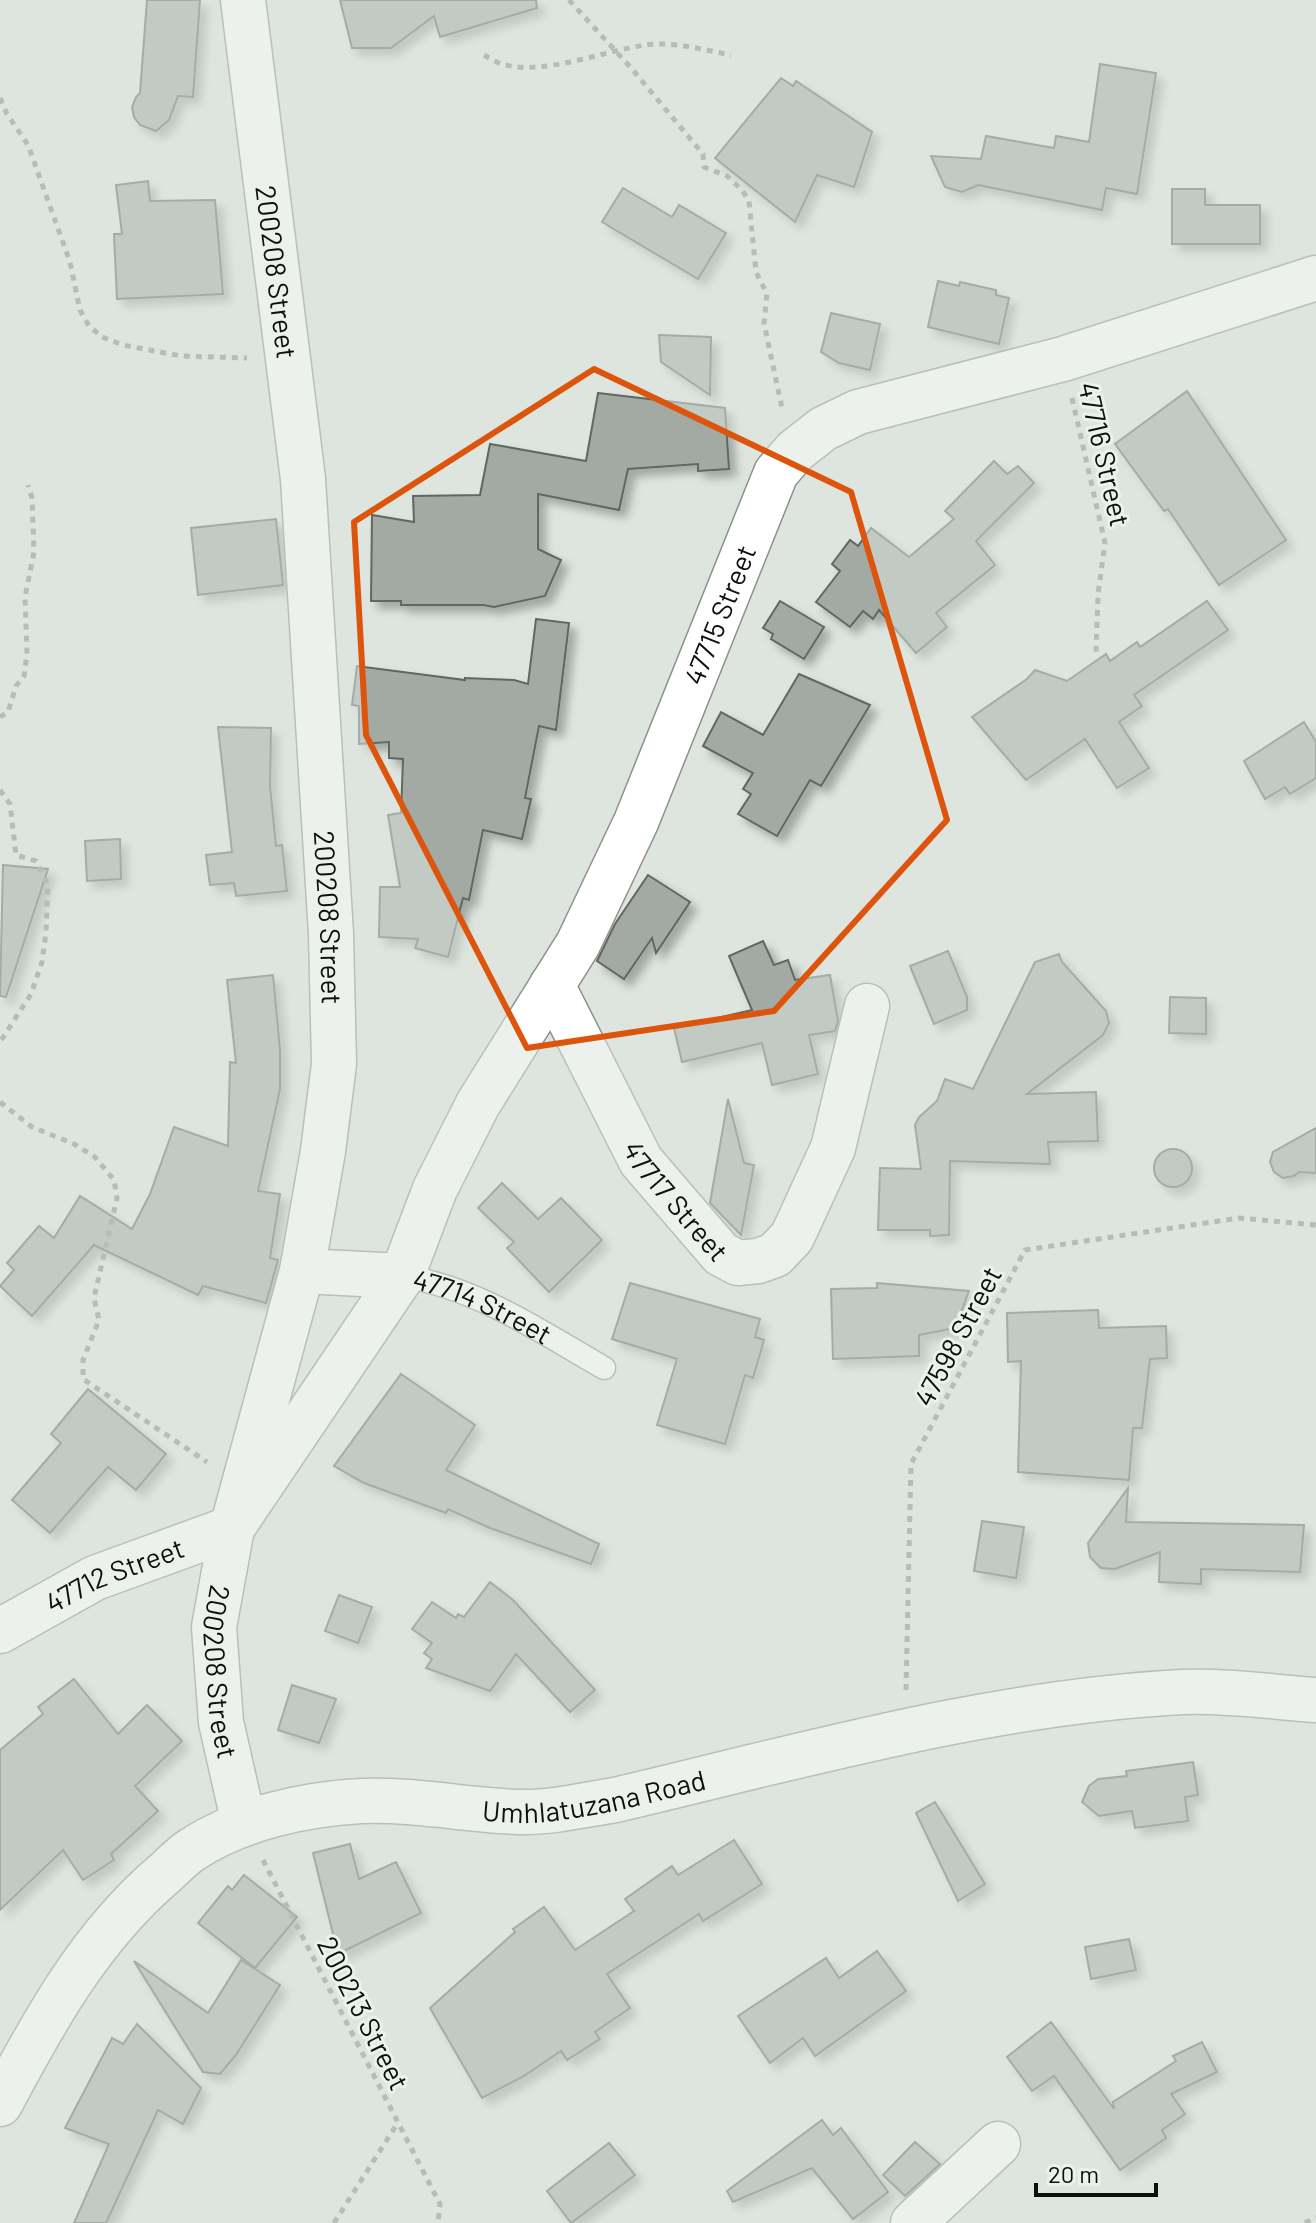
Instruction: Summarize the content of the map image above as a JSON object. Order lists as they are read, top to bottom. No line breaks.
{"streets":{"street":["200208 Street","47715 Street","47717 Street","47714 Street","47712 Street","Umhlatuzana Road"],"path":["47716 Street","47598 Street","200213 Street"]},"crossings":[["200208 Street","47715 Street"],["200208 Street","47714 Street"],["200208 Street","47712 Street"],["200208 Street","Umhlatuzana Road"],["200208 Street","200213 Street"],["47716 Street","47715 Street"],["47715 Street","47717 Street"],["47715 Street","47714 Street"],["47715 Street","47712 Street"],["47598 Street","Umhlatuzana Road"],["Umhlatuzana Road","200213 Street"]],"scale_bar":"20 m"}
